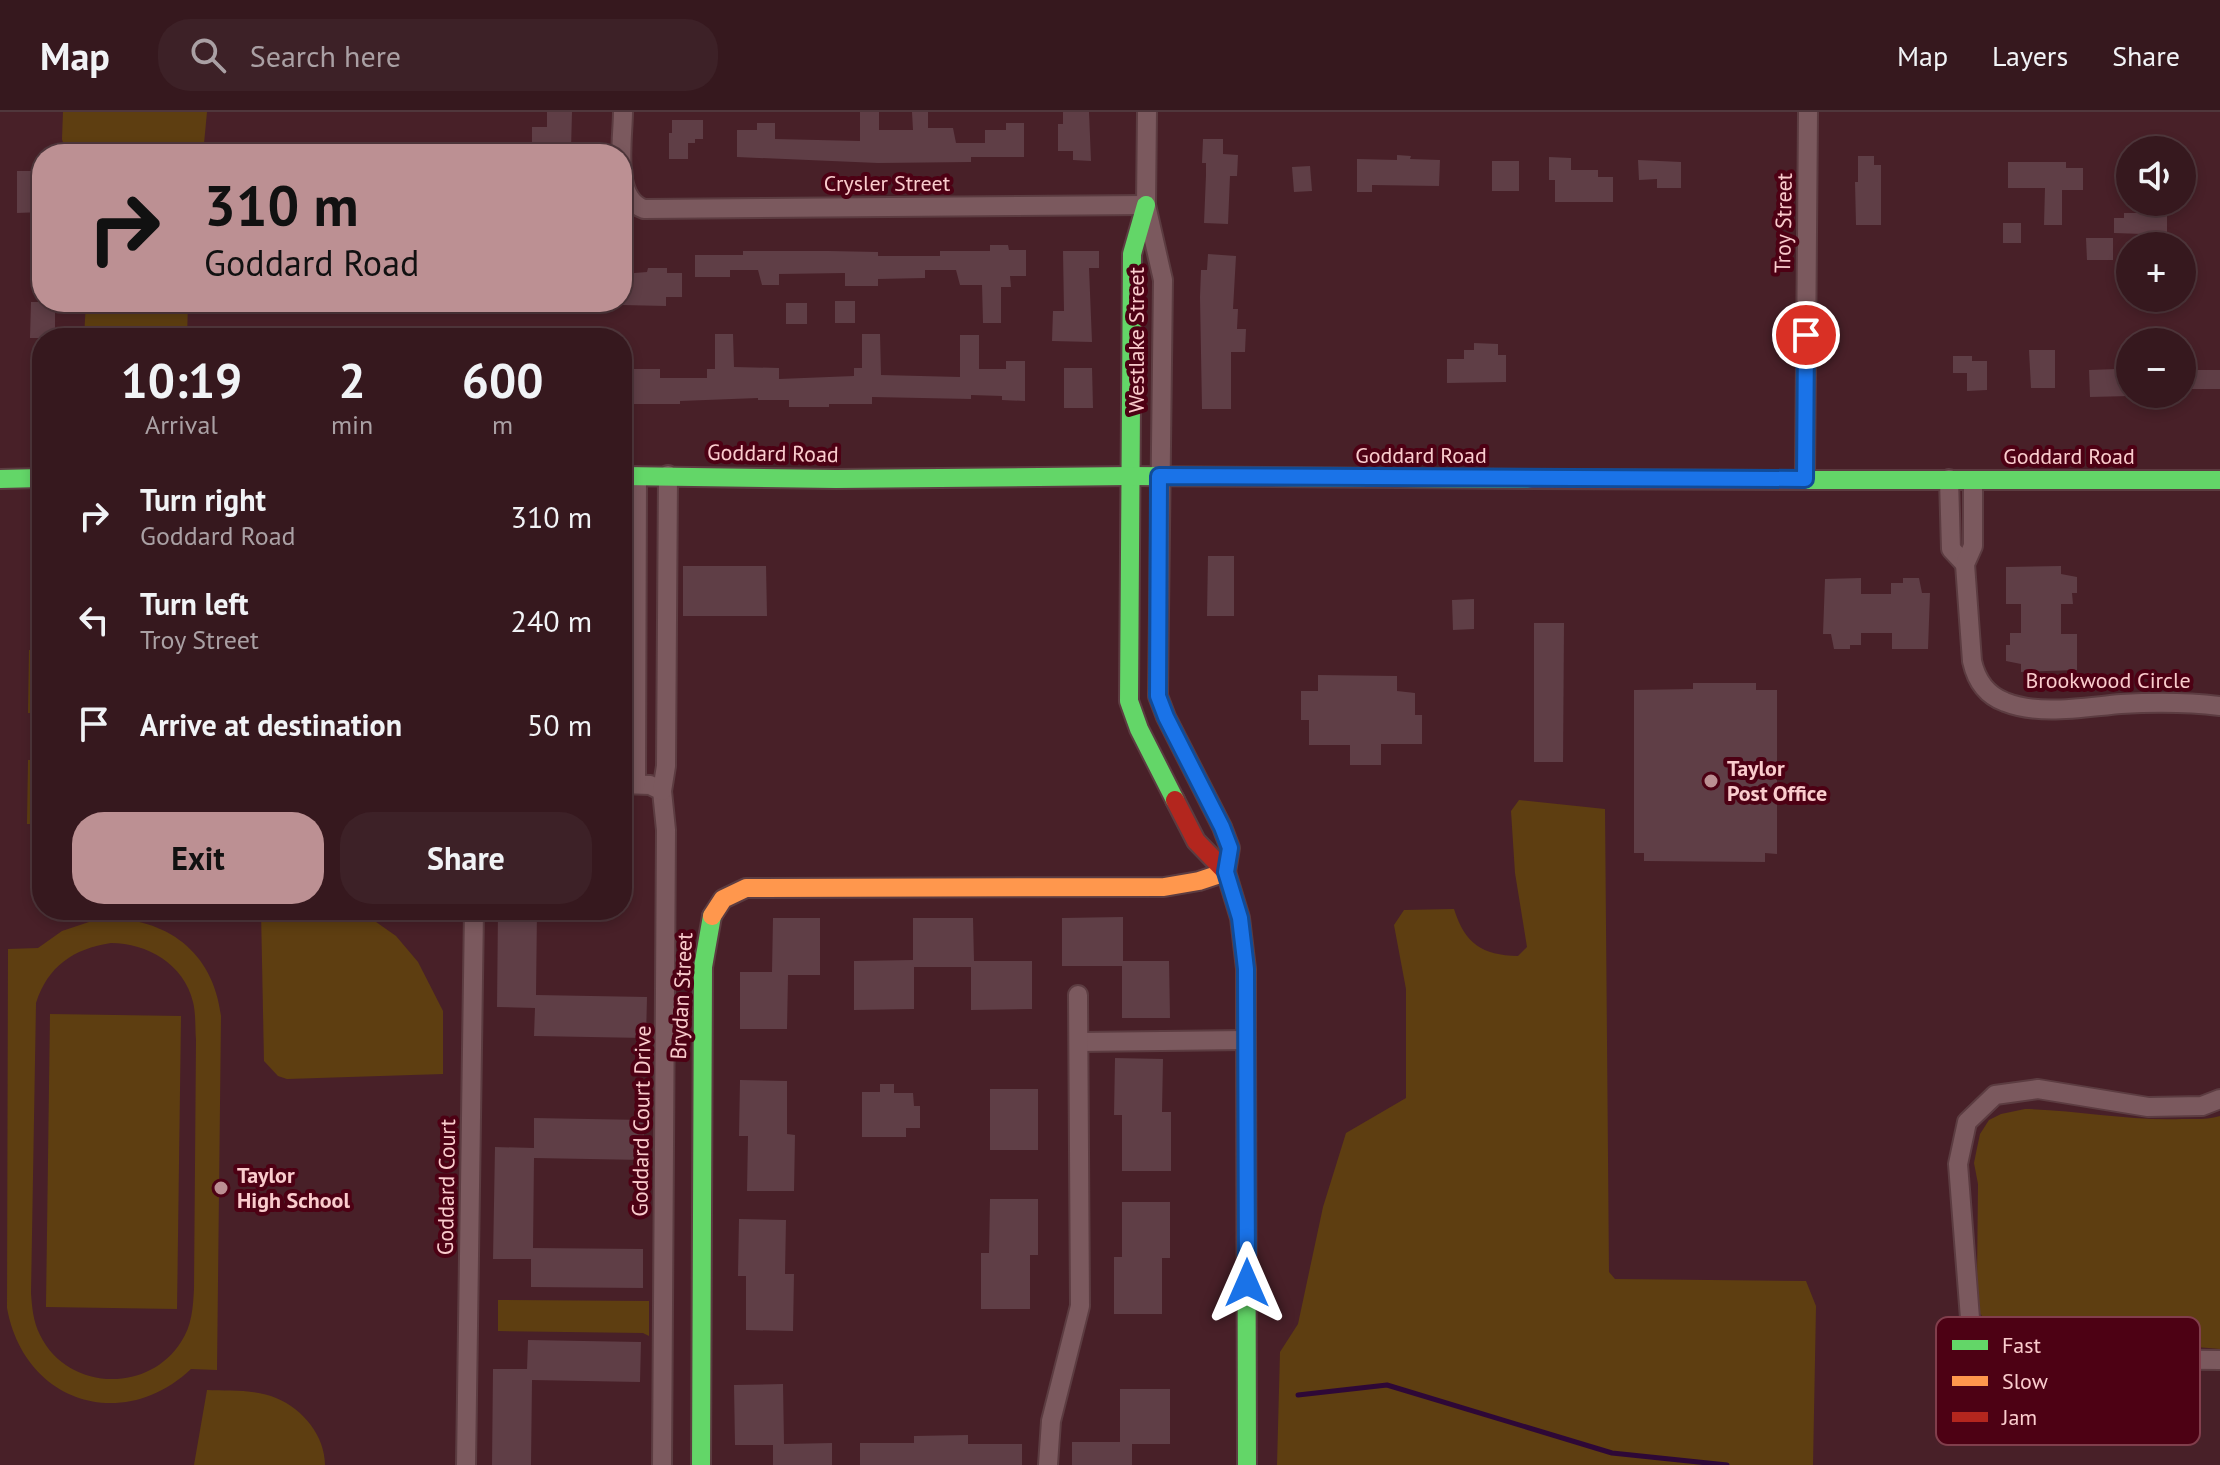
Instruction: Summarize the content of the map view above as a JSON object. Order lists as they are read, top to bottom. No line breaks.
{"streets":{"street":["Crysler Street","Troy Street","Westlake Street","Goddard Road","Brookwood Circle","Brydan Street","Goddard Court Drive","Goddard Court"]},"crossings":[["Crysler Street","Westlake Street"],["Troy Street","Goddard Road"],["Westlake Street","Goddard Road"],["Goddard Road","Brookwood Circle"]],"places":["Taylor Post Office","Taylor High School"],"legend":["Fast","Slow","Jam"],"page":{"header":"Map","search":"Search here","nav":["Map","Layers","Share"],"map_buttons":["+","−"],"turn":["310 m","Goddard Road"],"eta":["10:19","Arrival","2","min","600","m"],"list":[{"name":"Turn right","note":"Goddard Road","value":"310 m"},{"name":"Turn left","note":"Troy Street","value":"240 m"},{"name":"Arrive at destination","value":"50 m"}],"buttons":["Exit","Share"]}}
